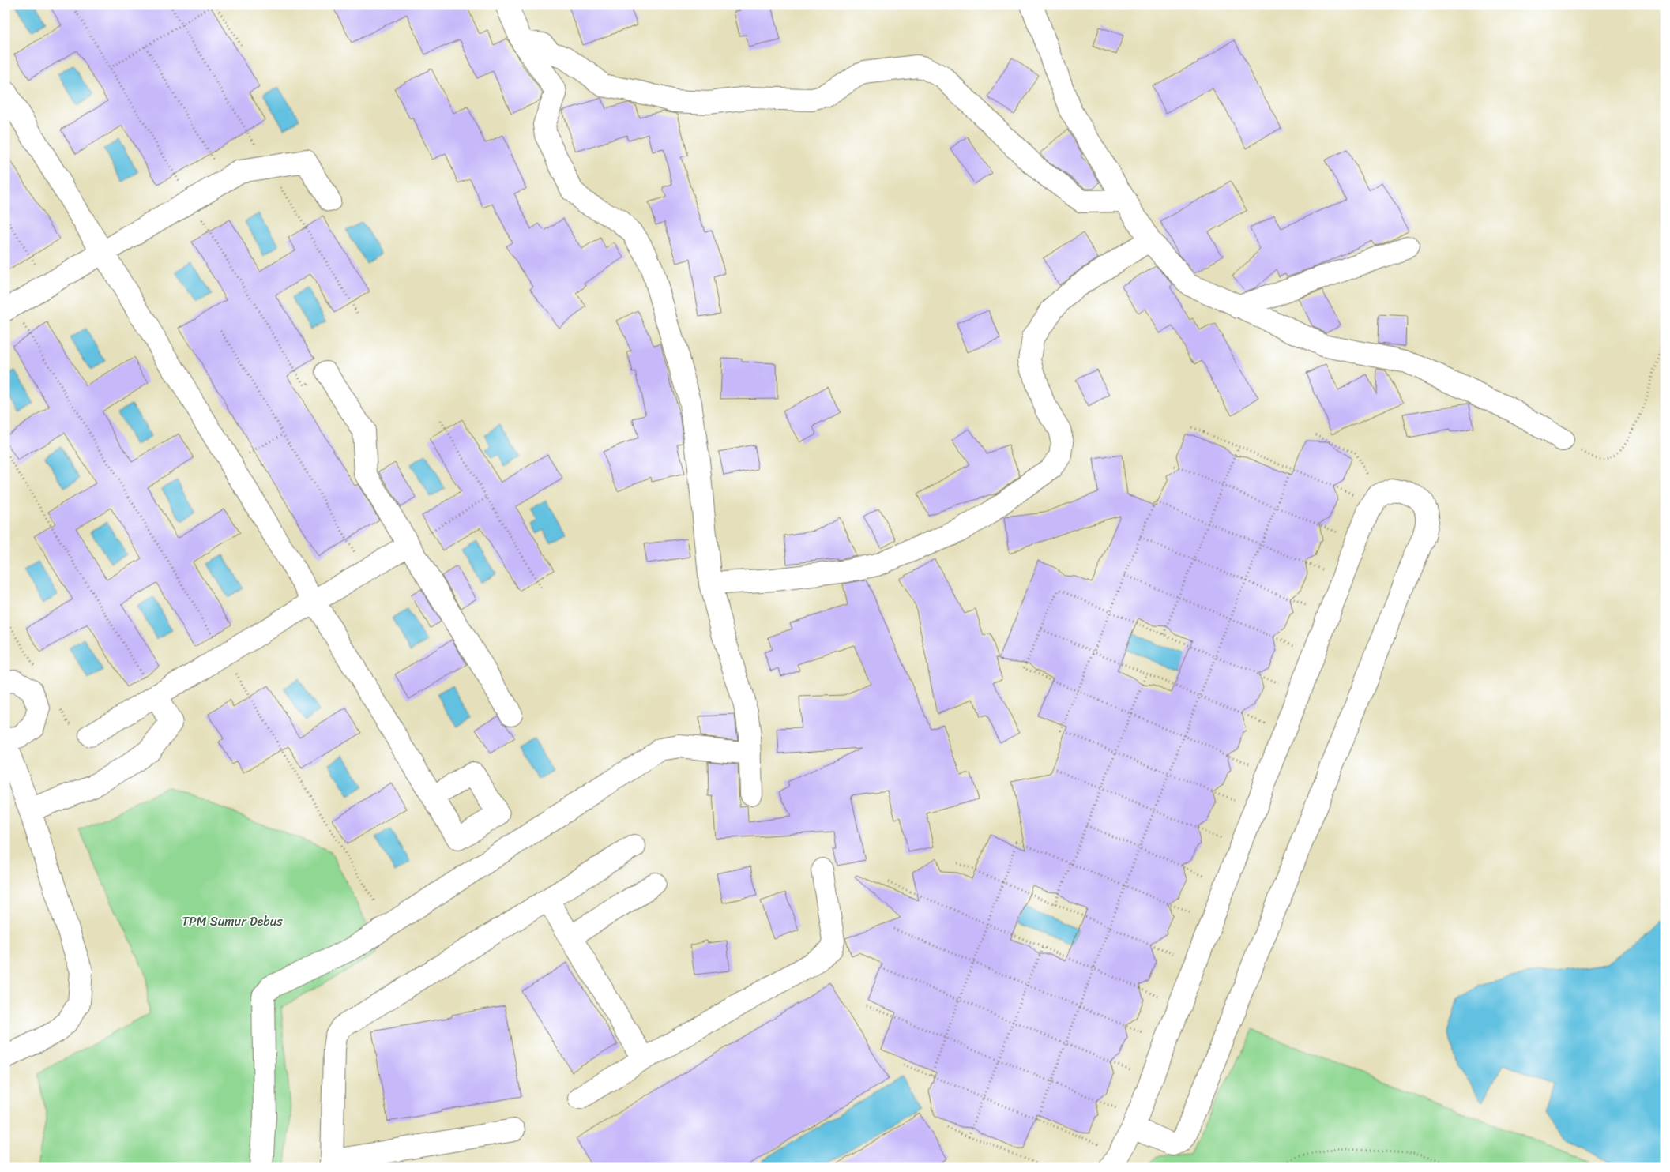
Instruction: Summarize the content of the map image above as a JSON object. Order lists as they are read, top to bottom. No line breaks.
{"parks":["TPM Sumur Debus"]}
